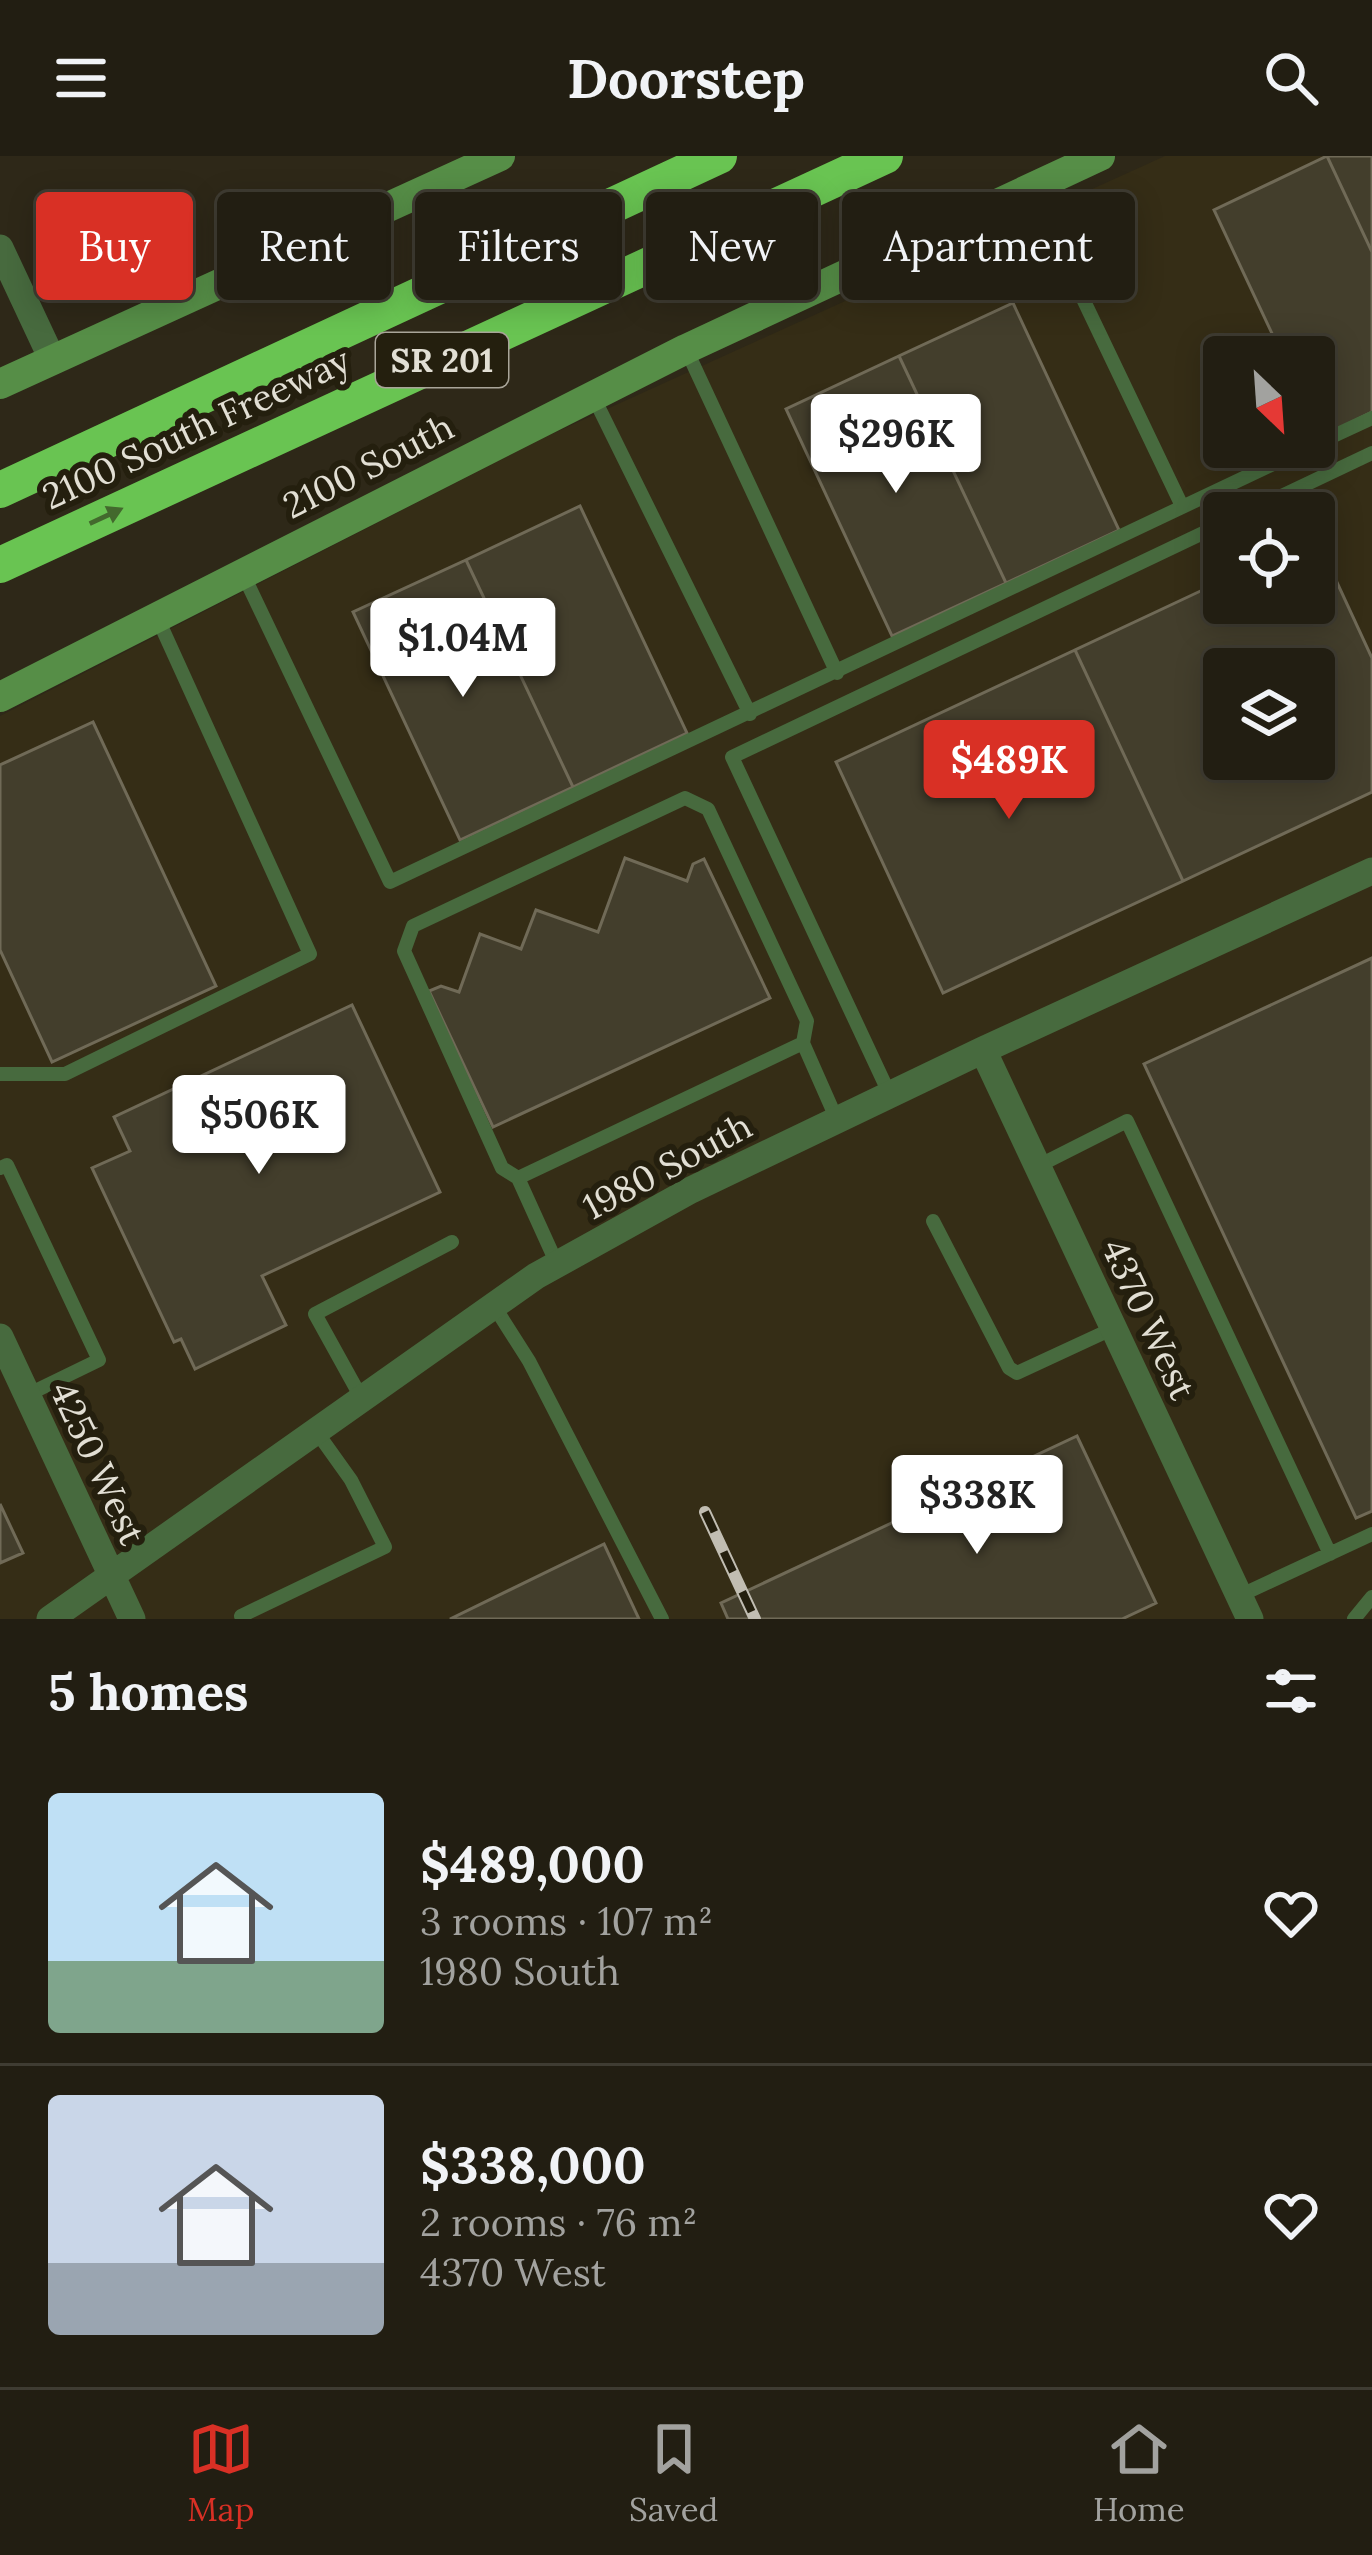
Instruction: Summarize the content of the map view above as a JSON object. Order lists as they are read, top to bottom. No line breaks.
{"streets":{"highway":["SR 201","2100 South Freeway"],"street":["2100 South","1980 South","4370 West","4250 West"]},"crossings":[["1980 South","4370 West"],["1980 South","4250 West"]],"north":"bottom right","page":{"header":"Doorstep","chip":["Buy","Rent","Filters","New","Apartment"],"price":["$296K","$1.04M","$489K","$506K","$338K"],"heading":"5 homes","list":[{"name":"$489,000","note":"3 rooms · 107 m² · 1980 South"},{"name":"$338,000","note":"2 rooms · 76 m² · 4370 West"}],"tabs":["Map","Saved","Home"]}}
